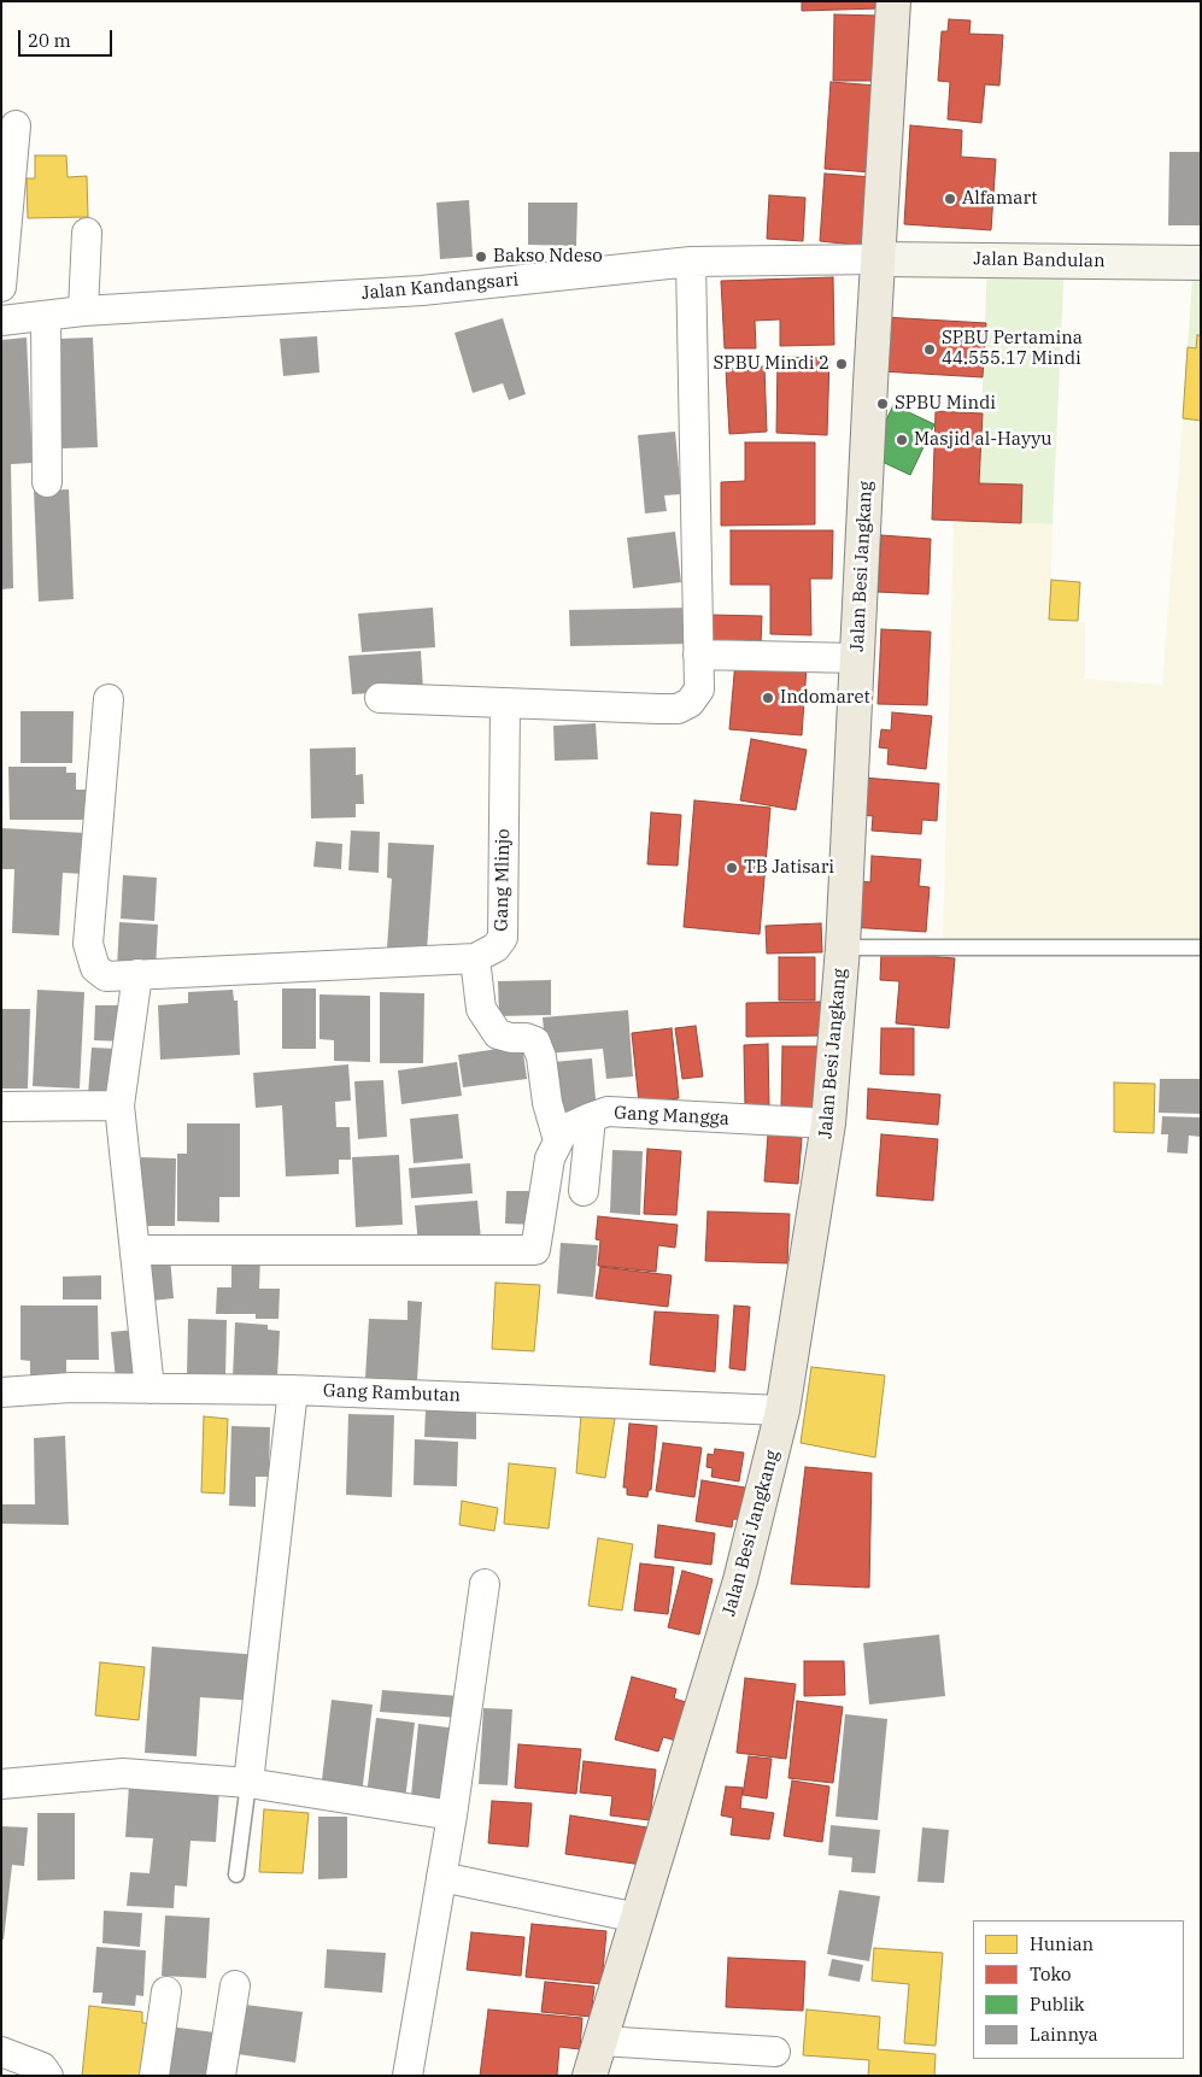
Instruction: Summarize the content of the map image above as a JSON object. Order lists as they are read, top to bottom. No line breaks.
{"streets":{"main road":["Jalan Besi Jangkang"],"street":["Jalan Bandulan","Jalan Kandangsari","Gang Mlinjo","Gang Mangga","Gang Rambutan"]},"crossings":[["Jalan Bandulan","Jalan Kandangsari"],["Jalan Bandulan","Jalan Besi Jangkang"],["Jalan Kandangsari","Jalan Besi Jangkang"],["Jalan Besi Jangkang","Gang Mangga"],["Jalan Besi Jangkang","Gang Rambutan"]],"places":["Alfamart","Bakso Ndeso","SPBU Pertamina 44.555.17 Mindi","SPBU Mindi 2","SPBU Mindi","Masjid al-Hayyu","Indomaret","TB Jatisari"],"legend":["Hunian","Toko","Publik","Lainnya"],"scale_bar":"20 m"}
